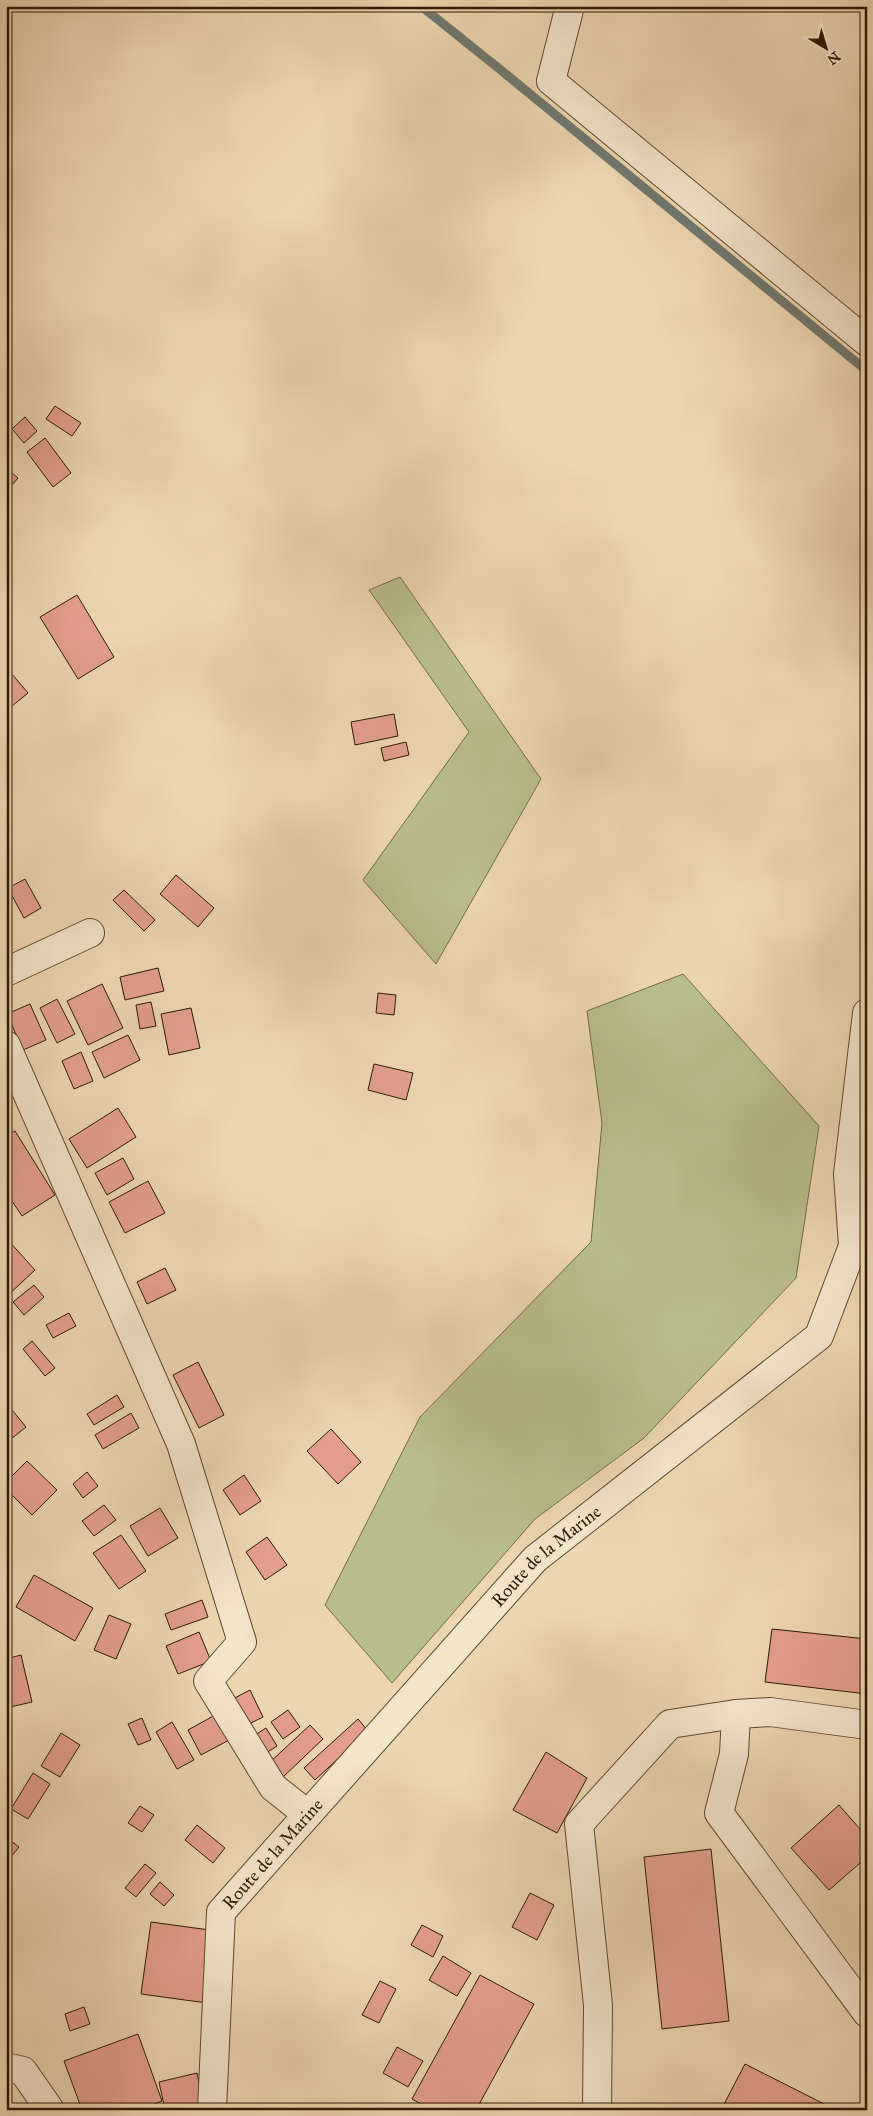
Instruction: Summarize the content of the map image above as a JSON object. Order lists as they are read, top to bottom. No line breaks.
{"streets":{"street":["Route de la Marine"]},"north":"bottom right"}
